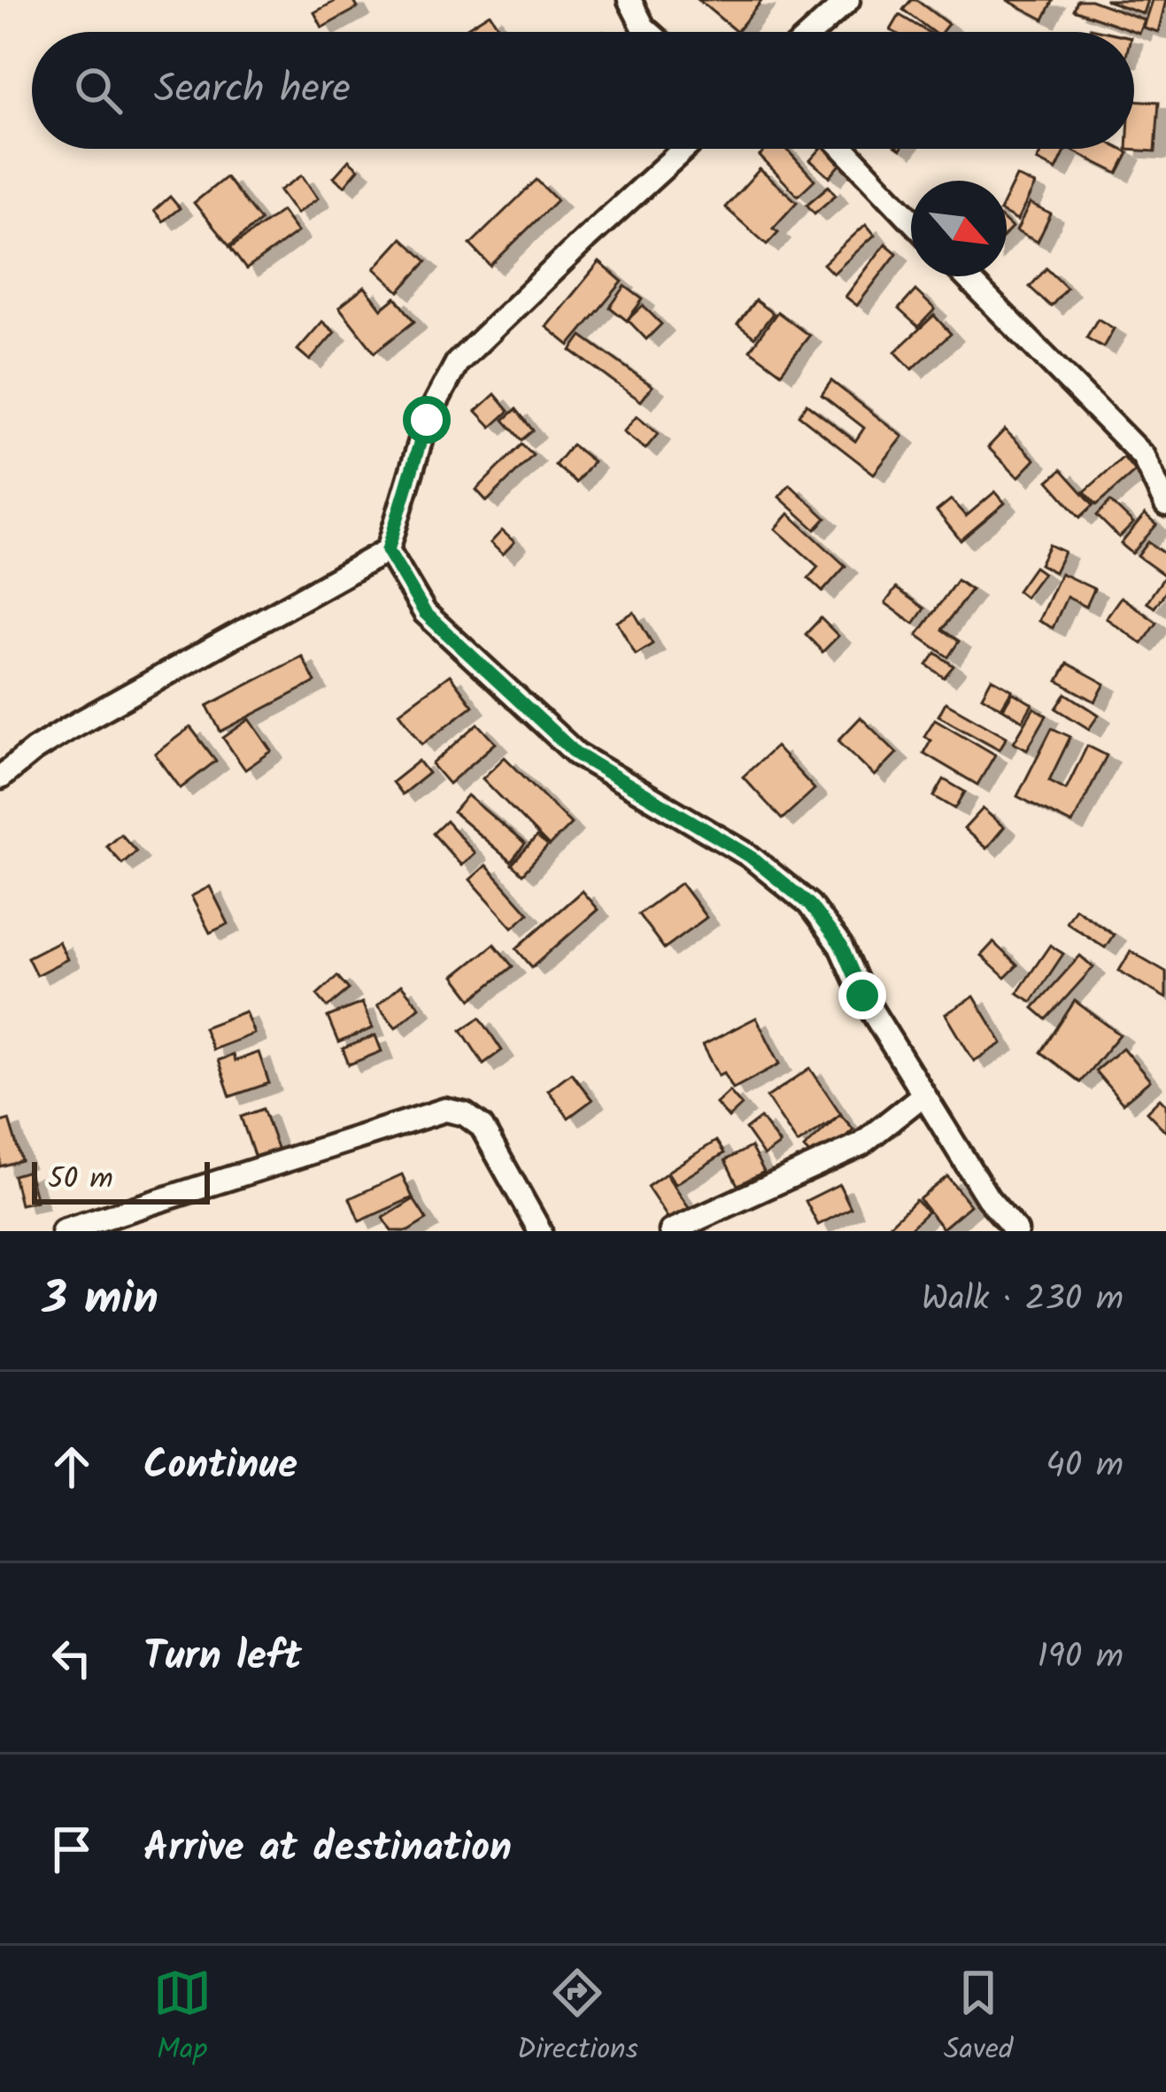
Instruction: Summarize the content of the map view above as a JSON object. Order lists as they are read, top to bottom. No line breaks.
{"scale_bar":"50 m","north":"bottom right","page":{"search":"Search here","scale":"50 m","heading":["3 min","Walk · 230 m"],"list":[["Continue","40 m"],["Turn left","190 m"],"Arrive at destination"],"nav":["Map","Directions","Saved"]}}
